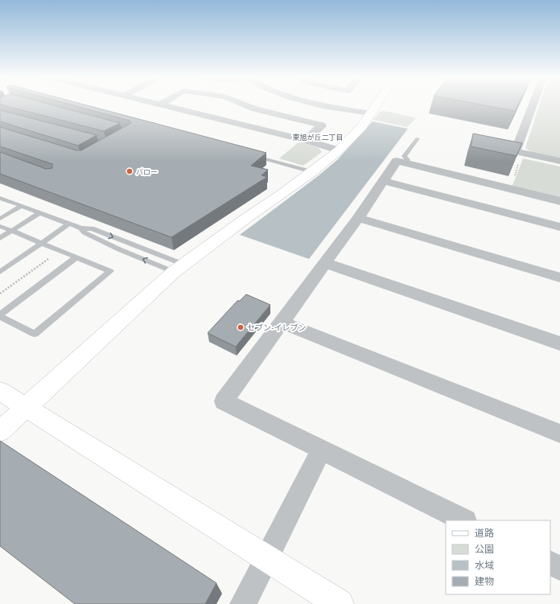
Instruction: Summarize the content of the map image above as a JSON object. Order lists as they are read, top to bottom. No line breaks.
{"districts":["東旭が丘二丁目"],"places":["バロー","セブン-イレブン"],"legend":["道路","公園","水域","建物"]}
